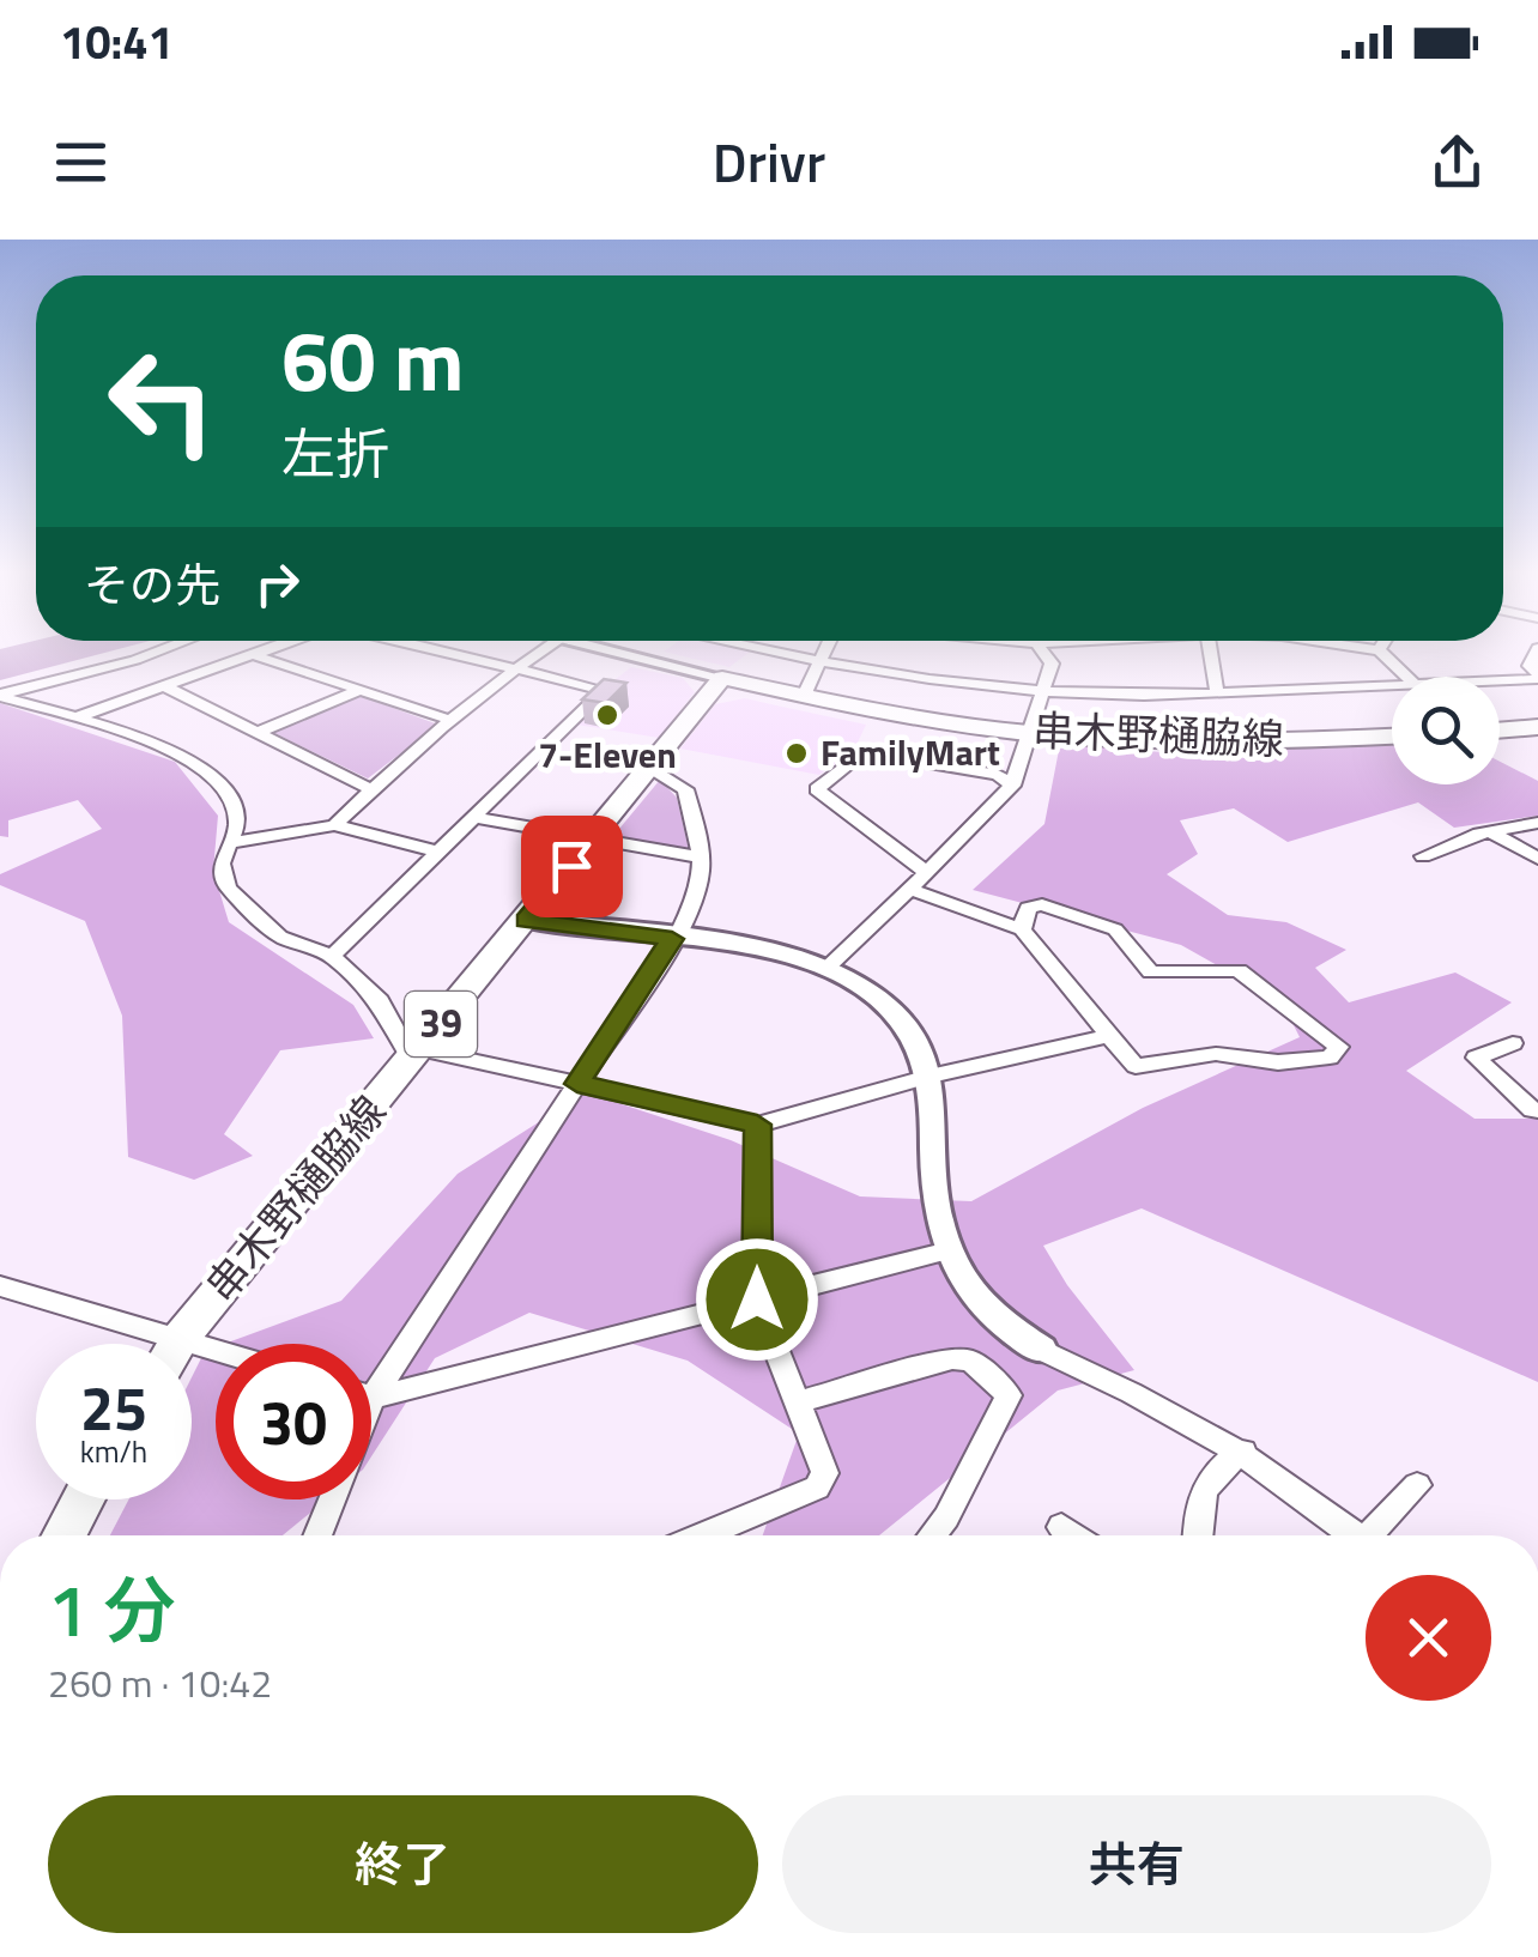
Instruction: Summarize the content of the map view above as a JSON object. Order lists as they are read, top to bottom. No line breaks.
{"streets":{"main road":["串木野樋脇線","39"]},"places":["7-Eleven","FamilyMart"],"page":{"status":"10:41","header":"Drivr","turn":["60 m","左折"],"then":"その先","speed":"25 km/h","limit":"30","heading":["1 分","260 m · 10:42"],"buttons":["終了","共有"]}}
